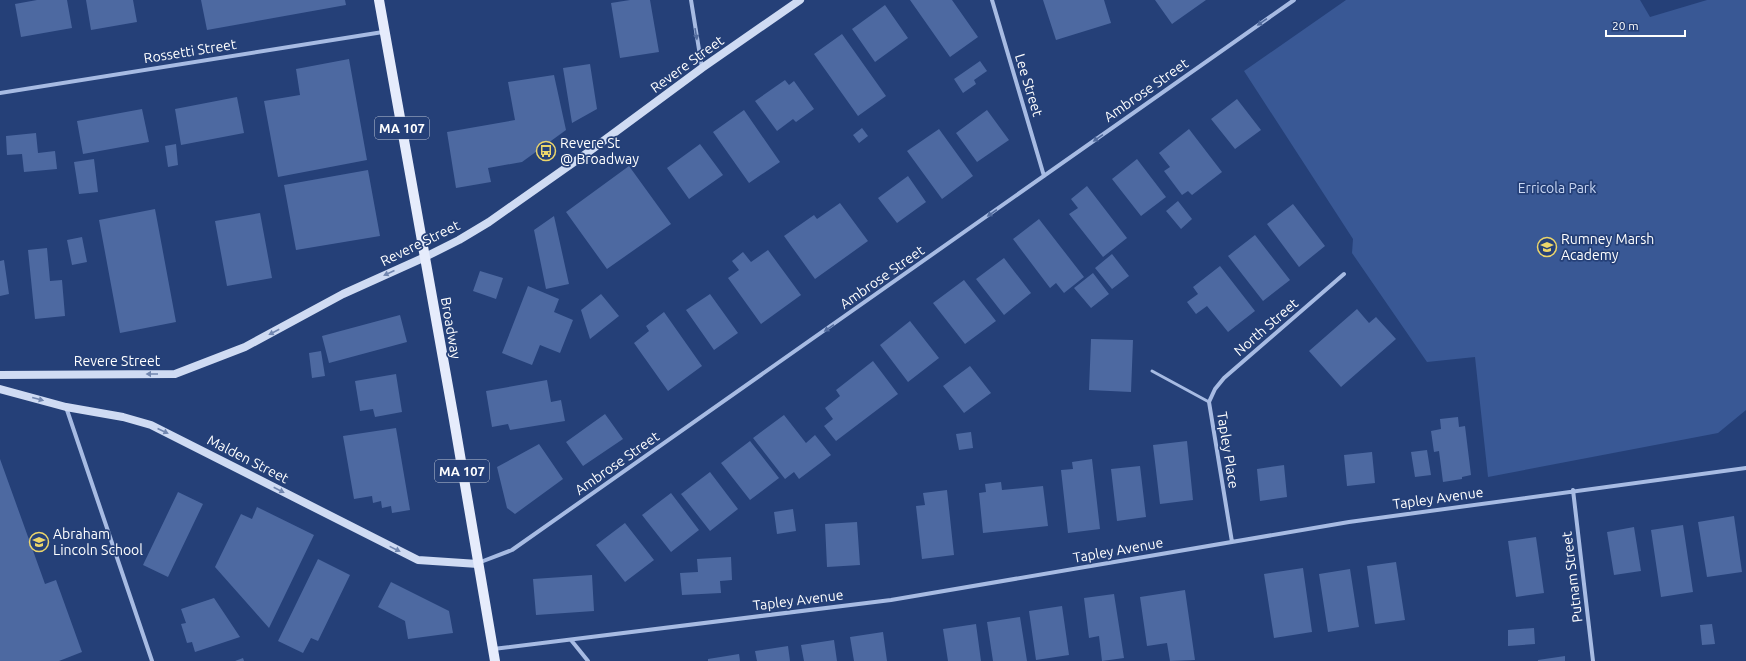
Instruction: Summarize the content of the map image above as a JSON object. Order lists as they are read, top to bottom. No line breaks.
{"streets":{"main road":["MA 107","Broadway"],"street":["Rossetti Street","Revere Street","Lee Street","Ambrose Street","North Street","Tapley Place","Malden Street","Tapley Avenue","Putnam Street"]},"crossings":[["Rossetti Street","Broadway"],["Revere Street","Broadway"],["Lee Street","Ambrose Street"],["Ambrose Street","Broadway"],["Ambrose Street","Malden Street"],["North Street","Tapley Place"],["Broadway","Malden Street"],["Broadway","Tapley Avenue"],["Tapley Place","Tapley Avenue"],["Tapley Avenue","Putnam Street"]],"one_way":["Revere Street","Ambrose Street","Malden Street"],"parks":["Erricola Park"],"places":{"bus stop":["Revere St @ Broadway"],"school or university":["Rumney Marsh Academy","Abraham Lincoln School"]},"scale_bar":"20 m"}
